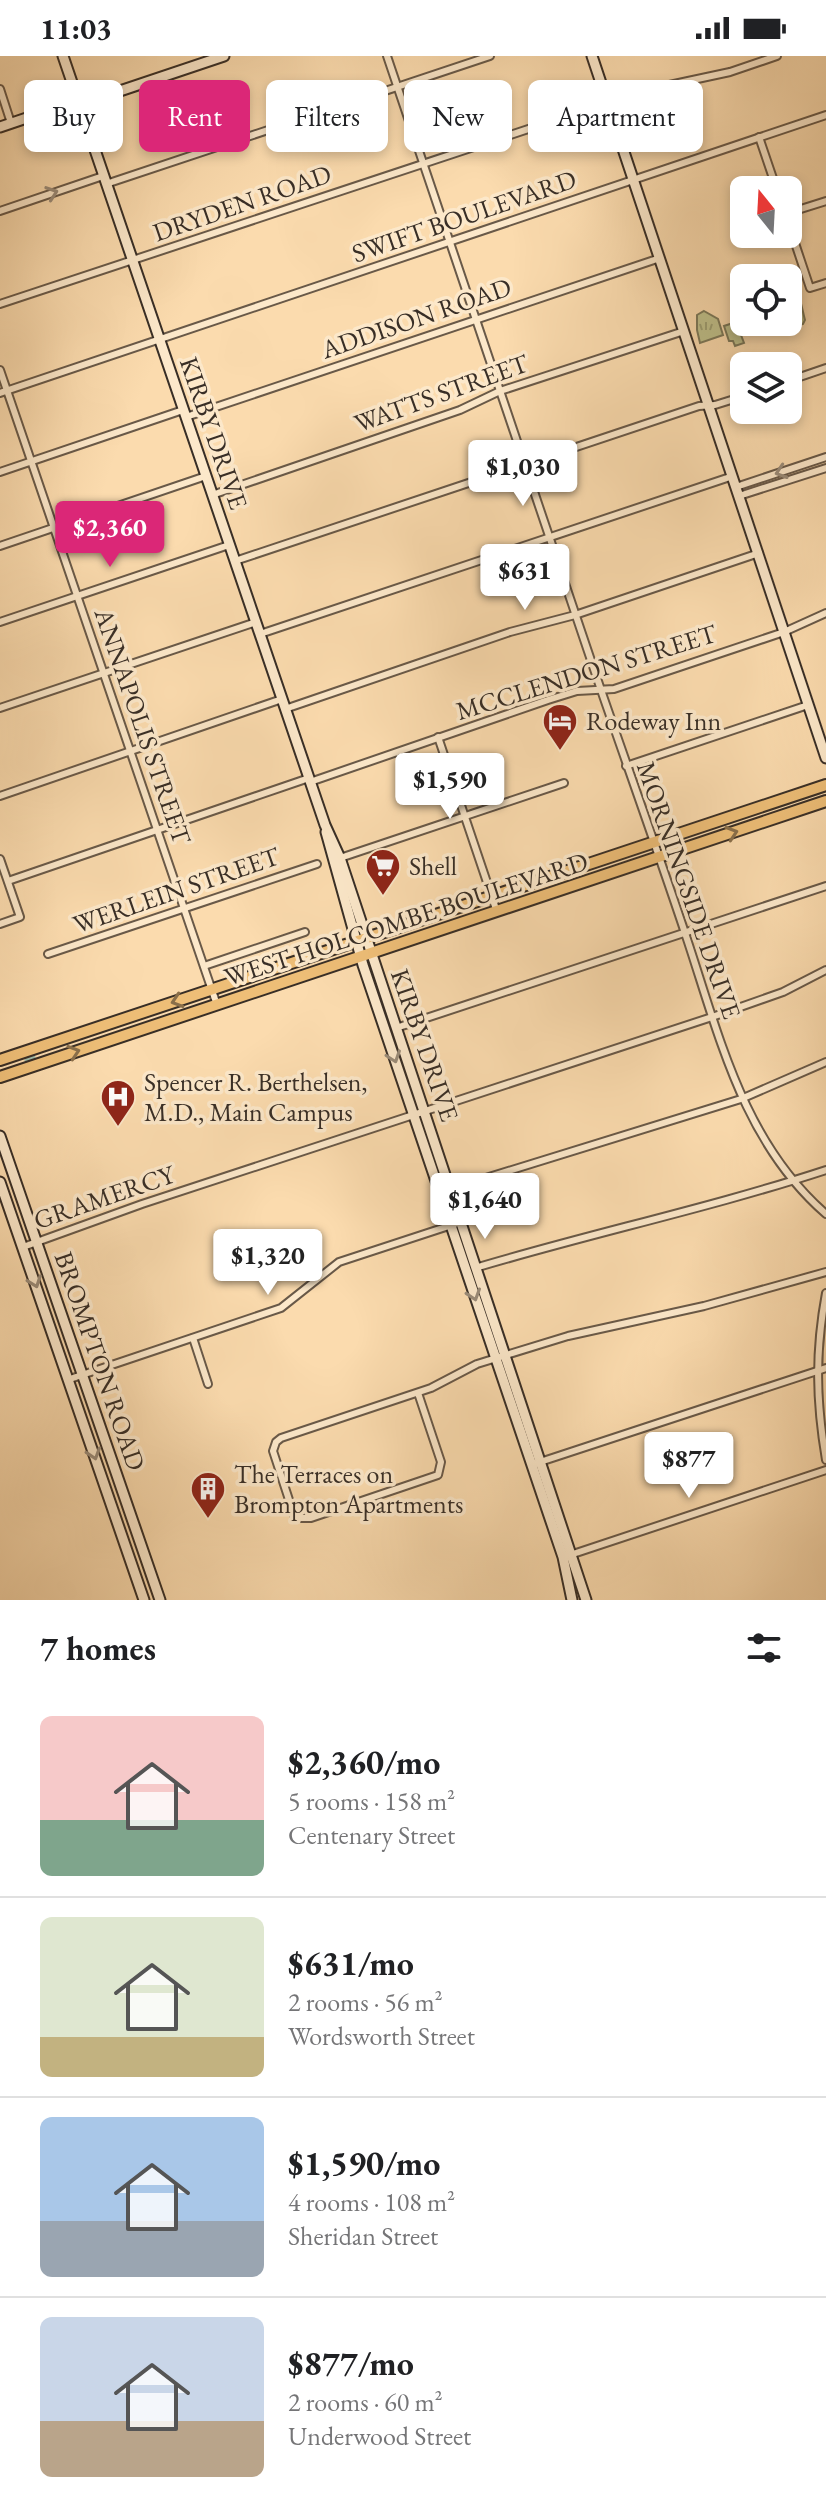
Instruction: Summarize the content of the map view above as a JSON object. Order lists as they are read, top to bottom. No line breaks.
{"streets":{"main road":["KIRBY DRIVE","WEST HOLCOMBE BOULEVARD","BROMPTON ROAD"],"street":["DRYDEN ROAD","SWIFT BOULEVARD","ADDISON ROAD","WATTS STREET","MCCLENDON STREET","ANNAPOLIS STREET","WERLEIN STREET","MORNINGSIDE DRIVE","GRAMERCY"]},"crossings":[["DRYDEN ROAD","KIRBY DRIVE"],["DRYDEN ROAD","MORNINGSIDE DRIVE"],["SWIFT BOULEVARD","KIRBY DRIVE"],["SWIFT BOULEVARD","ANNAPOLIS STREET"],["SWIFT BOULEVARD","MORNINGSIDE DRIVE"],["ADDISON ROAD","KIRBY DRIVE"],["ADDISON ROAD","ANNAPOLIS STREET"],["ADDISON ROAD","MORNINGSIDE DRIVE"],["WATTS STREET","KIRBY DRIVE"],["WATTS STREET","MORNINGSIDE DRIVE"],["KIRBY DRIVE","MCCLENDON STREET"],["KIRBY DRIVE","WEST HOLCOMBE BOULEVARD"],["KIRBY DRIVE","GRAMERCY"],["MCCLENDON STREET","ANNAPOLIS STREET"],["MCCLENDON STREET","MORNINGSIDE DRIVE"],["ANNAPOLIS STREET","WERLEIN STREET"],["ANNAPOLIS STREET","WEST HOLCOMBE BOULEVARD"],["MORNINGSIDE DRIVE","WEST HOLCOMBE BOULEVARD"],["MORNINGSIDE DRIVE","GRAMERCY"],["GRAMERCY","BROMPTON ROAD"]],"places":{"hotel":["Rodeway Inn"],"supermarket":["Shell"],"hospital":["Spencer R. Berthelsen, M.D., Main Campus"],"building":["The Terraces on Brompton Apartments"]},"north":"top","page":{"status":"11:03","chip":["Buy","Rent","Filters","New","Apartment"],"price":["$1,030","$2,360","$631","$1,590","$1,640","$1,320","$877"],"heading":"7 homes","list":[{"name":"$2,360/mo","note":"5 rooms · 158 m² · Centenary Street"},{"name":"$631/mo","note":"2 rooms · 56 m² · Wordsworth Street"},{"name":"$1,590/mo","note":"4 rooms · 108 m² · Sheridan Street"},{"name":"$877/mo","note":"2 rooms · 60 m² · Underwood Street"}]}}
